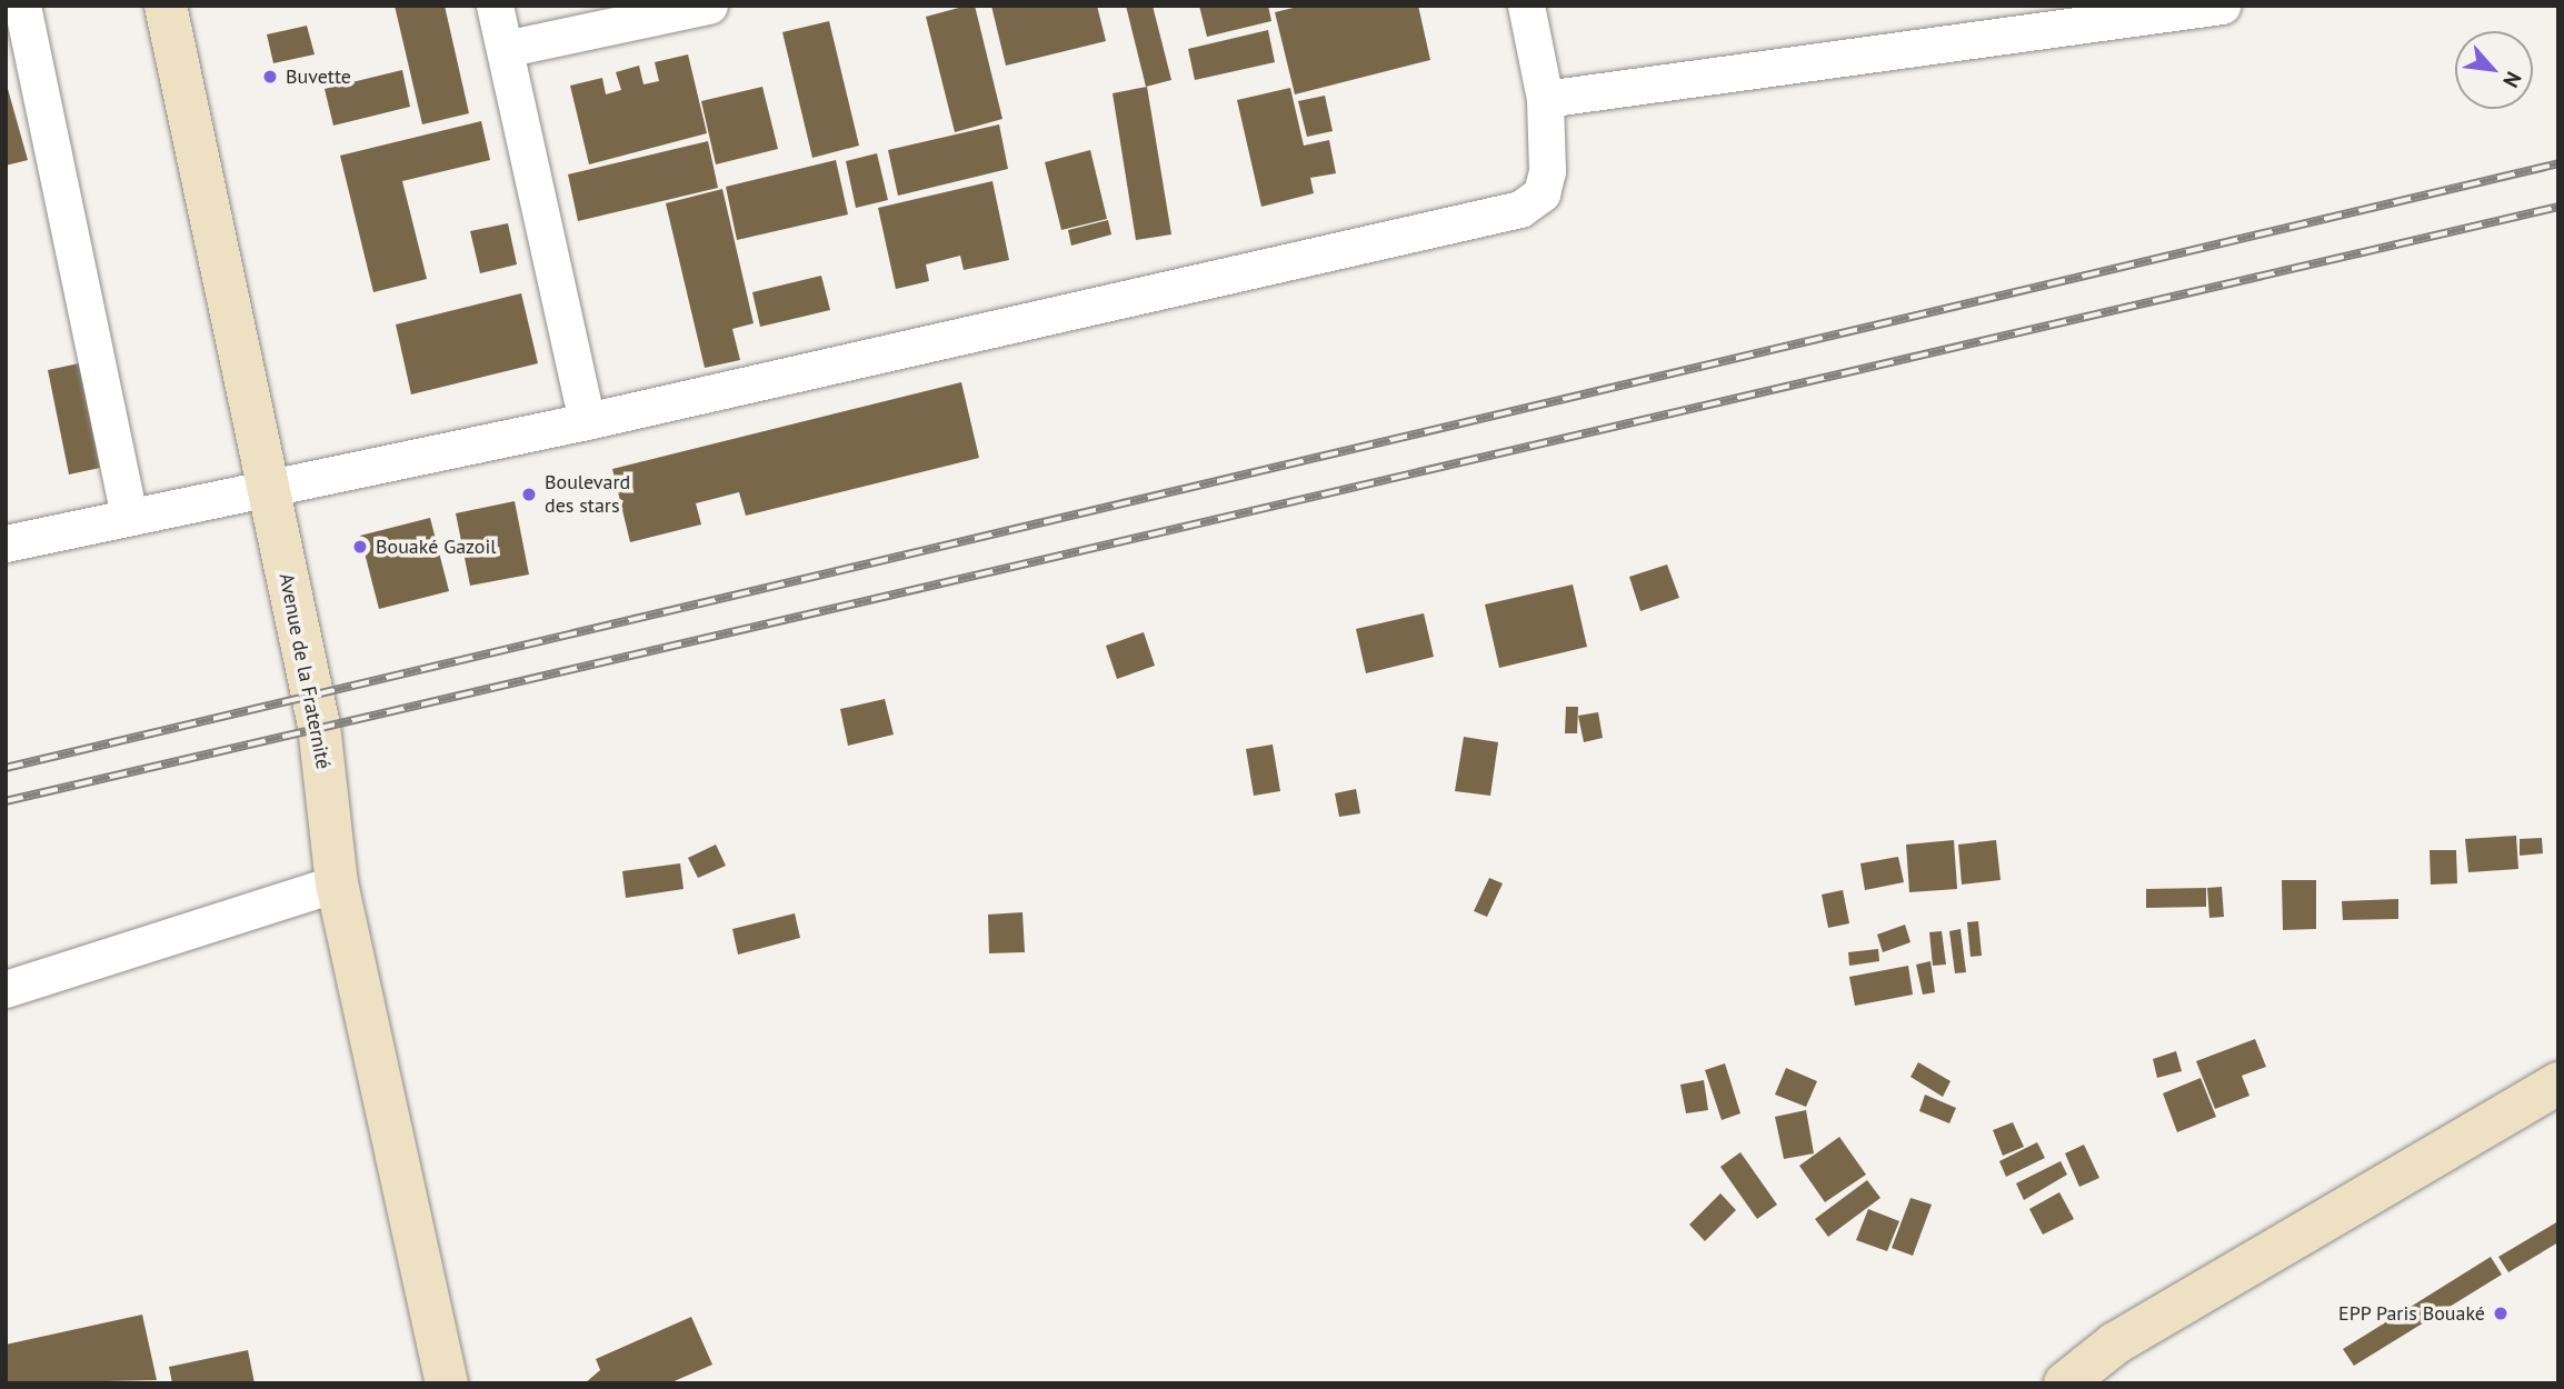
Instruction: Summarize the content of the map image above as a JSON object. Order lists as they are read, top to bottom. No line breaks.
{"streets":{"main road":["Avenue de la Fraternité"]},"places":["Buvette","Boulevard des stars","Bouaké Gazoil","EPP Paris Bouaké"],"north":"bottom right"}
